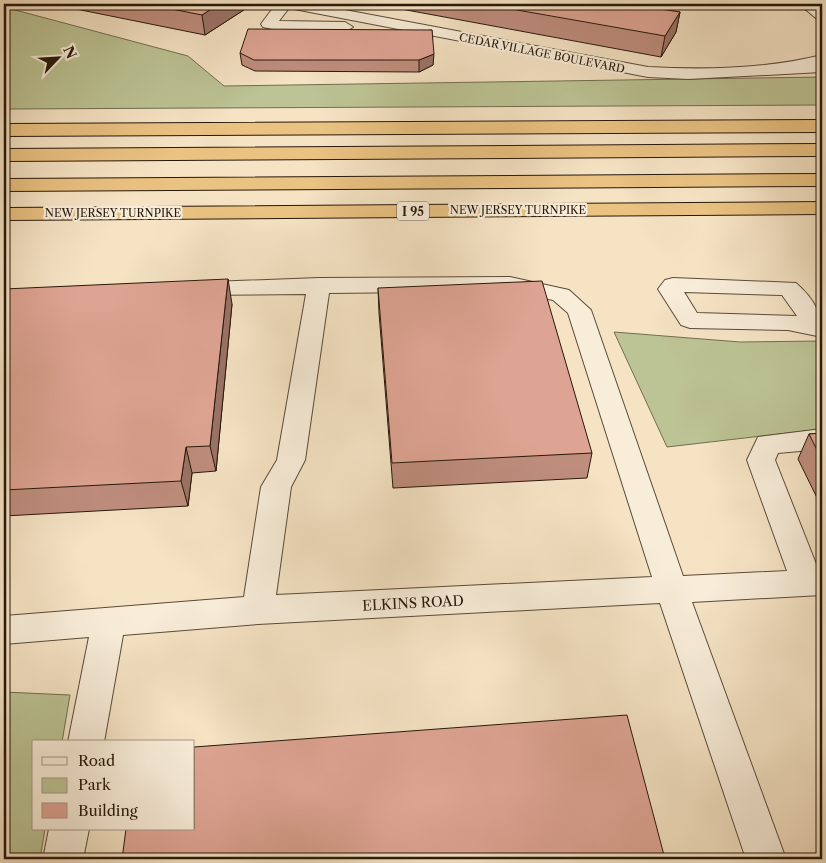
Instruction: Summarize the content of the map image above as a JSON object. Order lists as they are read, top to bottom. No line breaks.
{"streets":{"highway":["NEW JERSEY TURNPIKE","I 95"],"street":["CEDAR VILLAGE BOULEVARD","ELKINS ROAD"]},"legend":["Road","Park","Building"],"north":"top right"}
